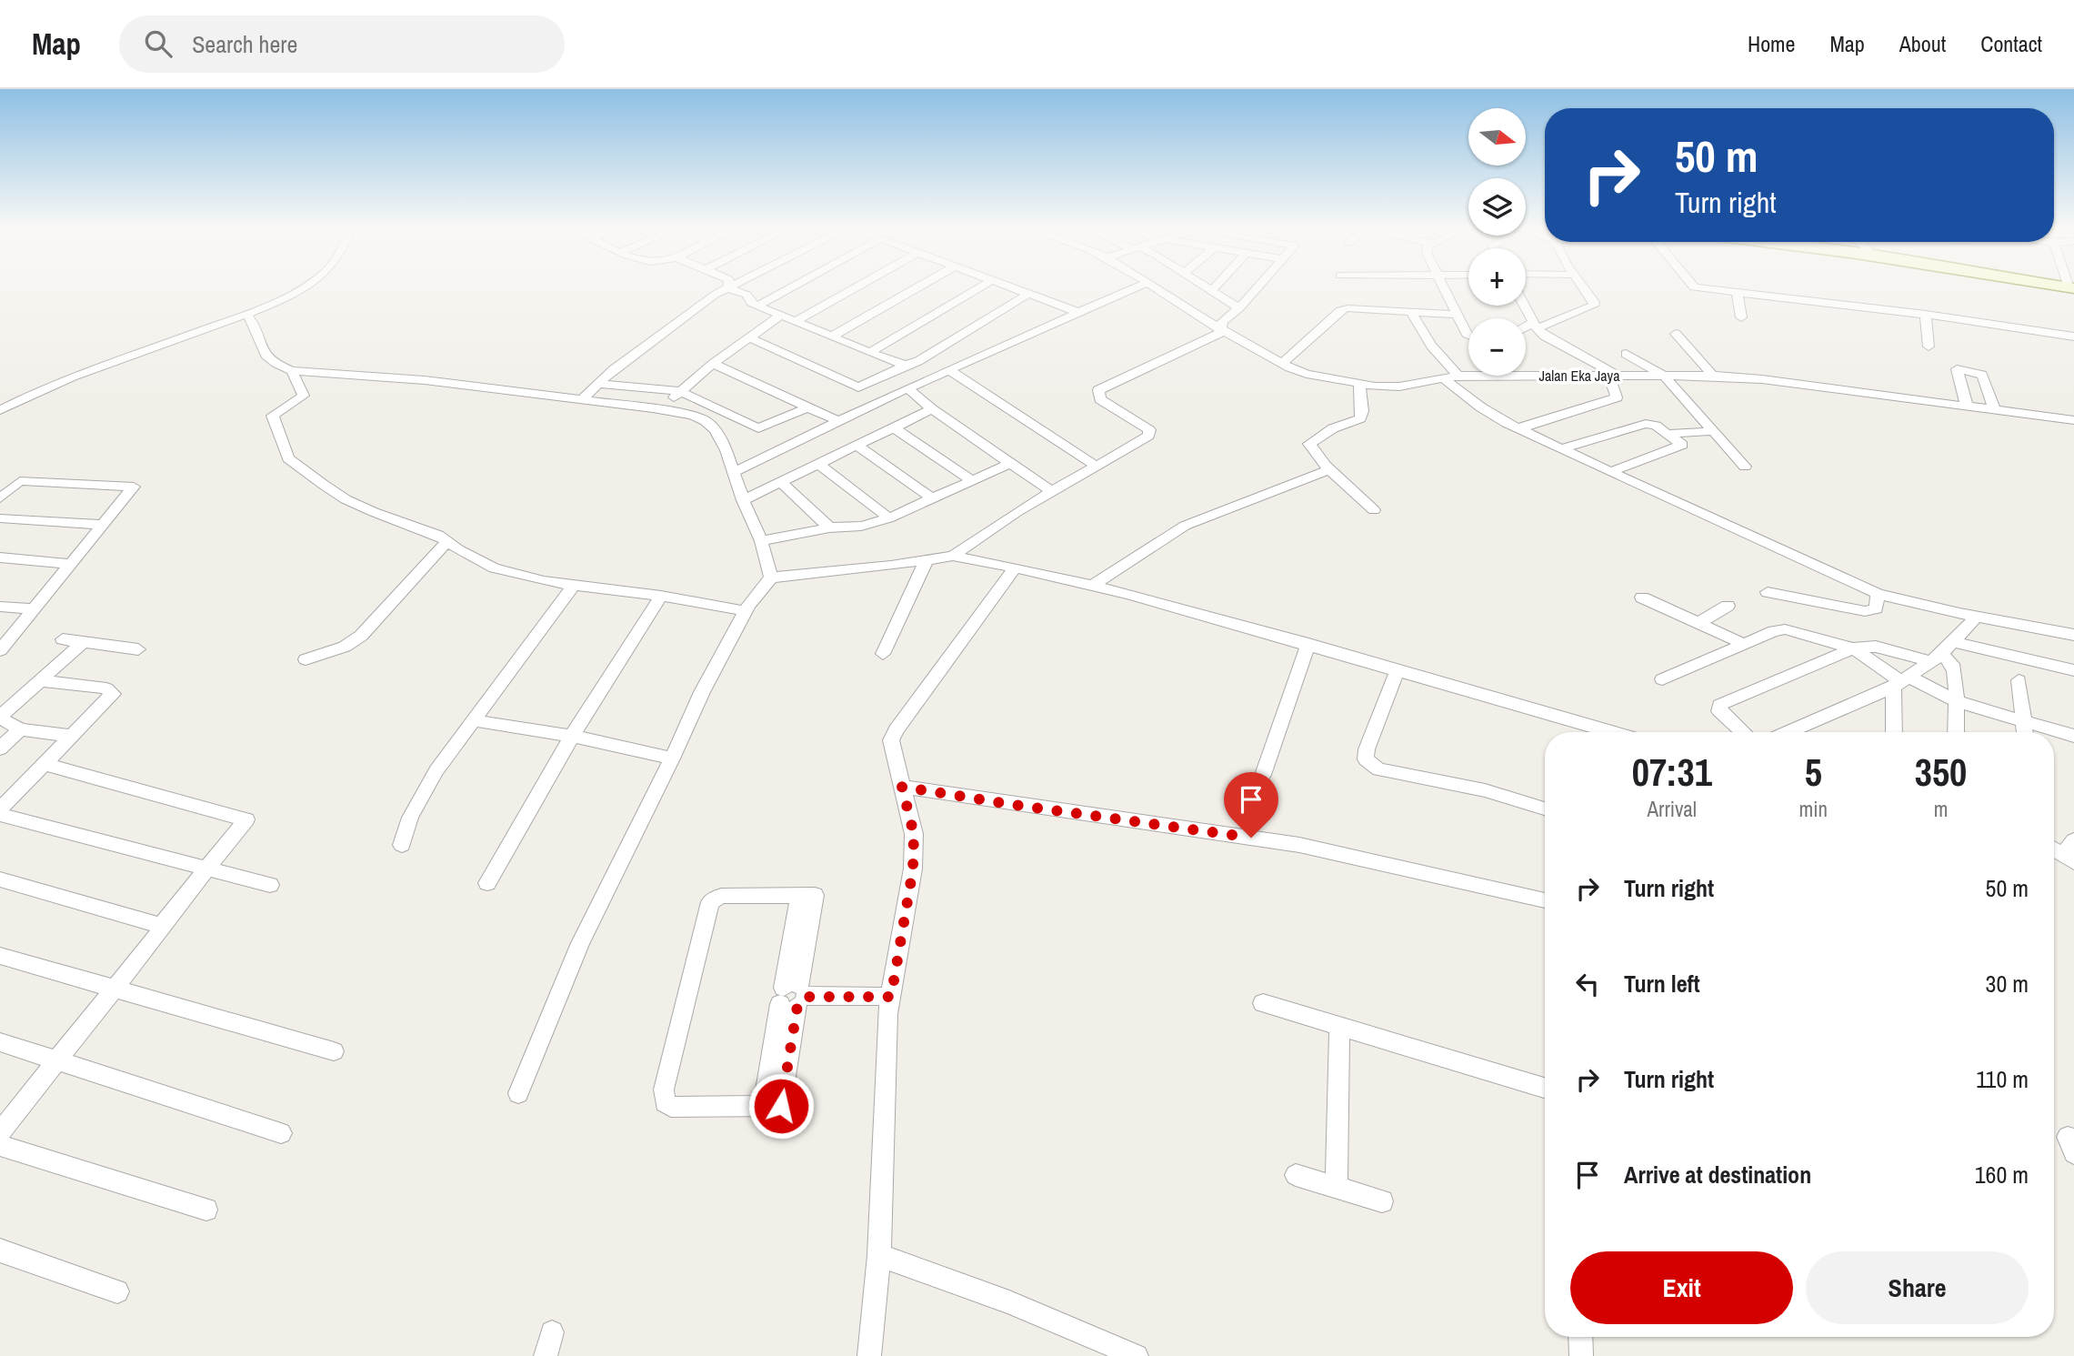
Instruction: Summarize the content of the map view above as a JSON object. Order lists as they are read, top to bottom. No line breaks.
{"streets":{"street":["Jalan Eka Jaya"]},"north":"right","page":{"header":"Map","search":"Search here","nav":["Home","Map","About","Contact"],"map_buttons":["+","−"],"turn":["50 m","Turn right"],"eta":["07:31","Arrival","5","min","350","m"],"list":[{"name":"Turn right","value":"50 m"},{"name":"Turn left","value":"30 m"},{"name":"Turn right","value":"110 m"},{"name":"Arrive at destination","value":"160 m"}],"buttons":["Exit","Share"]}}
